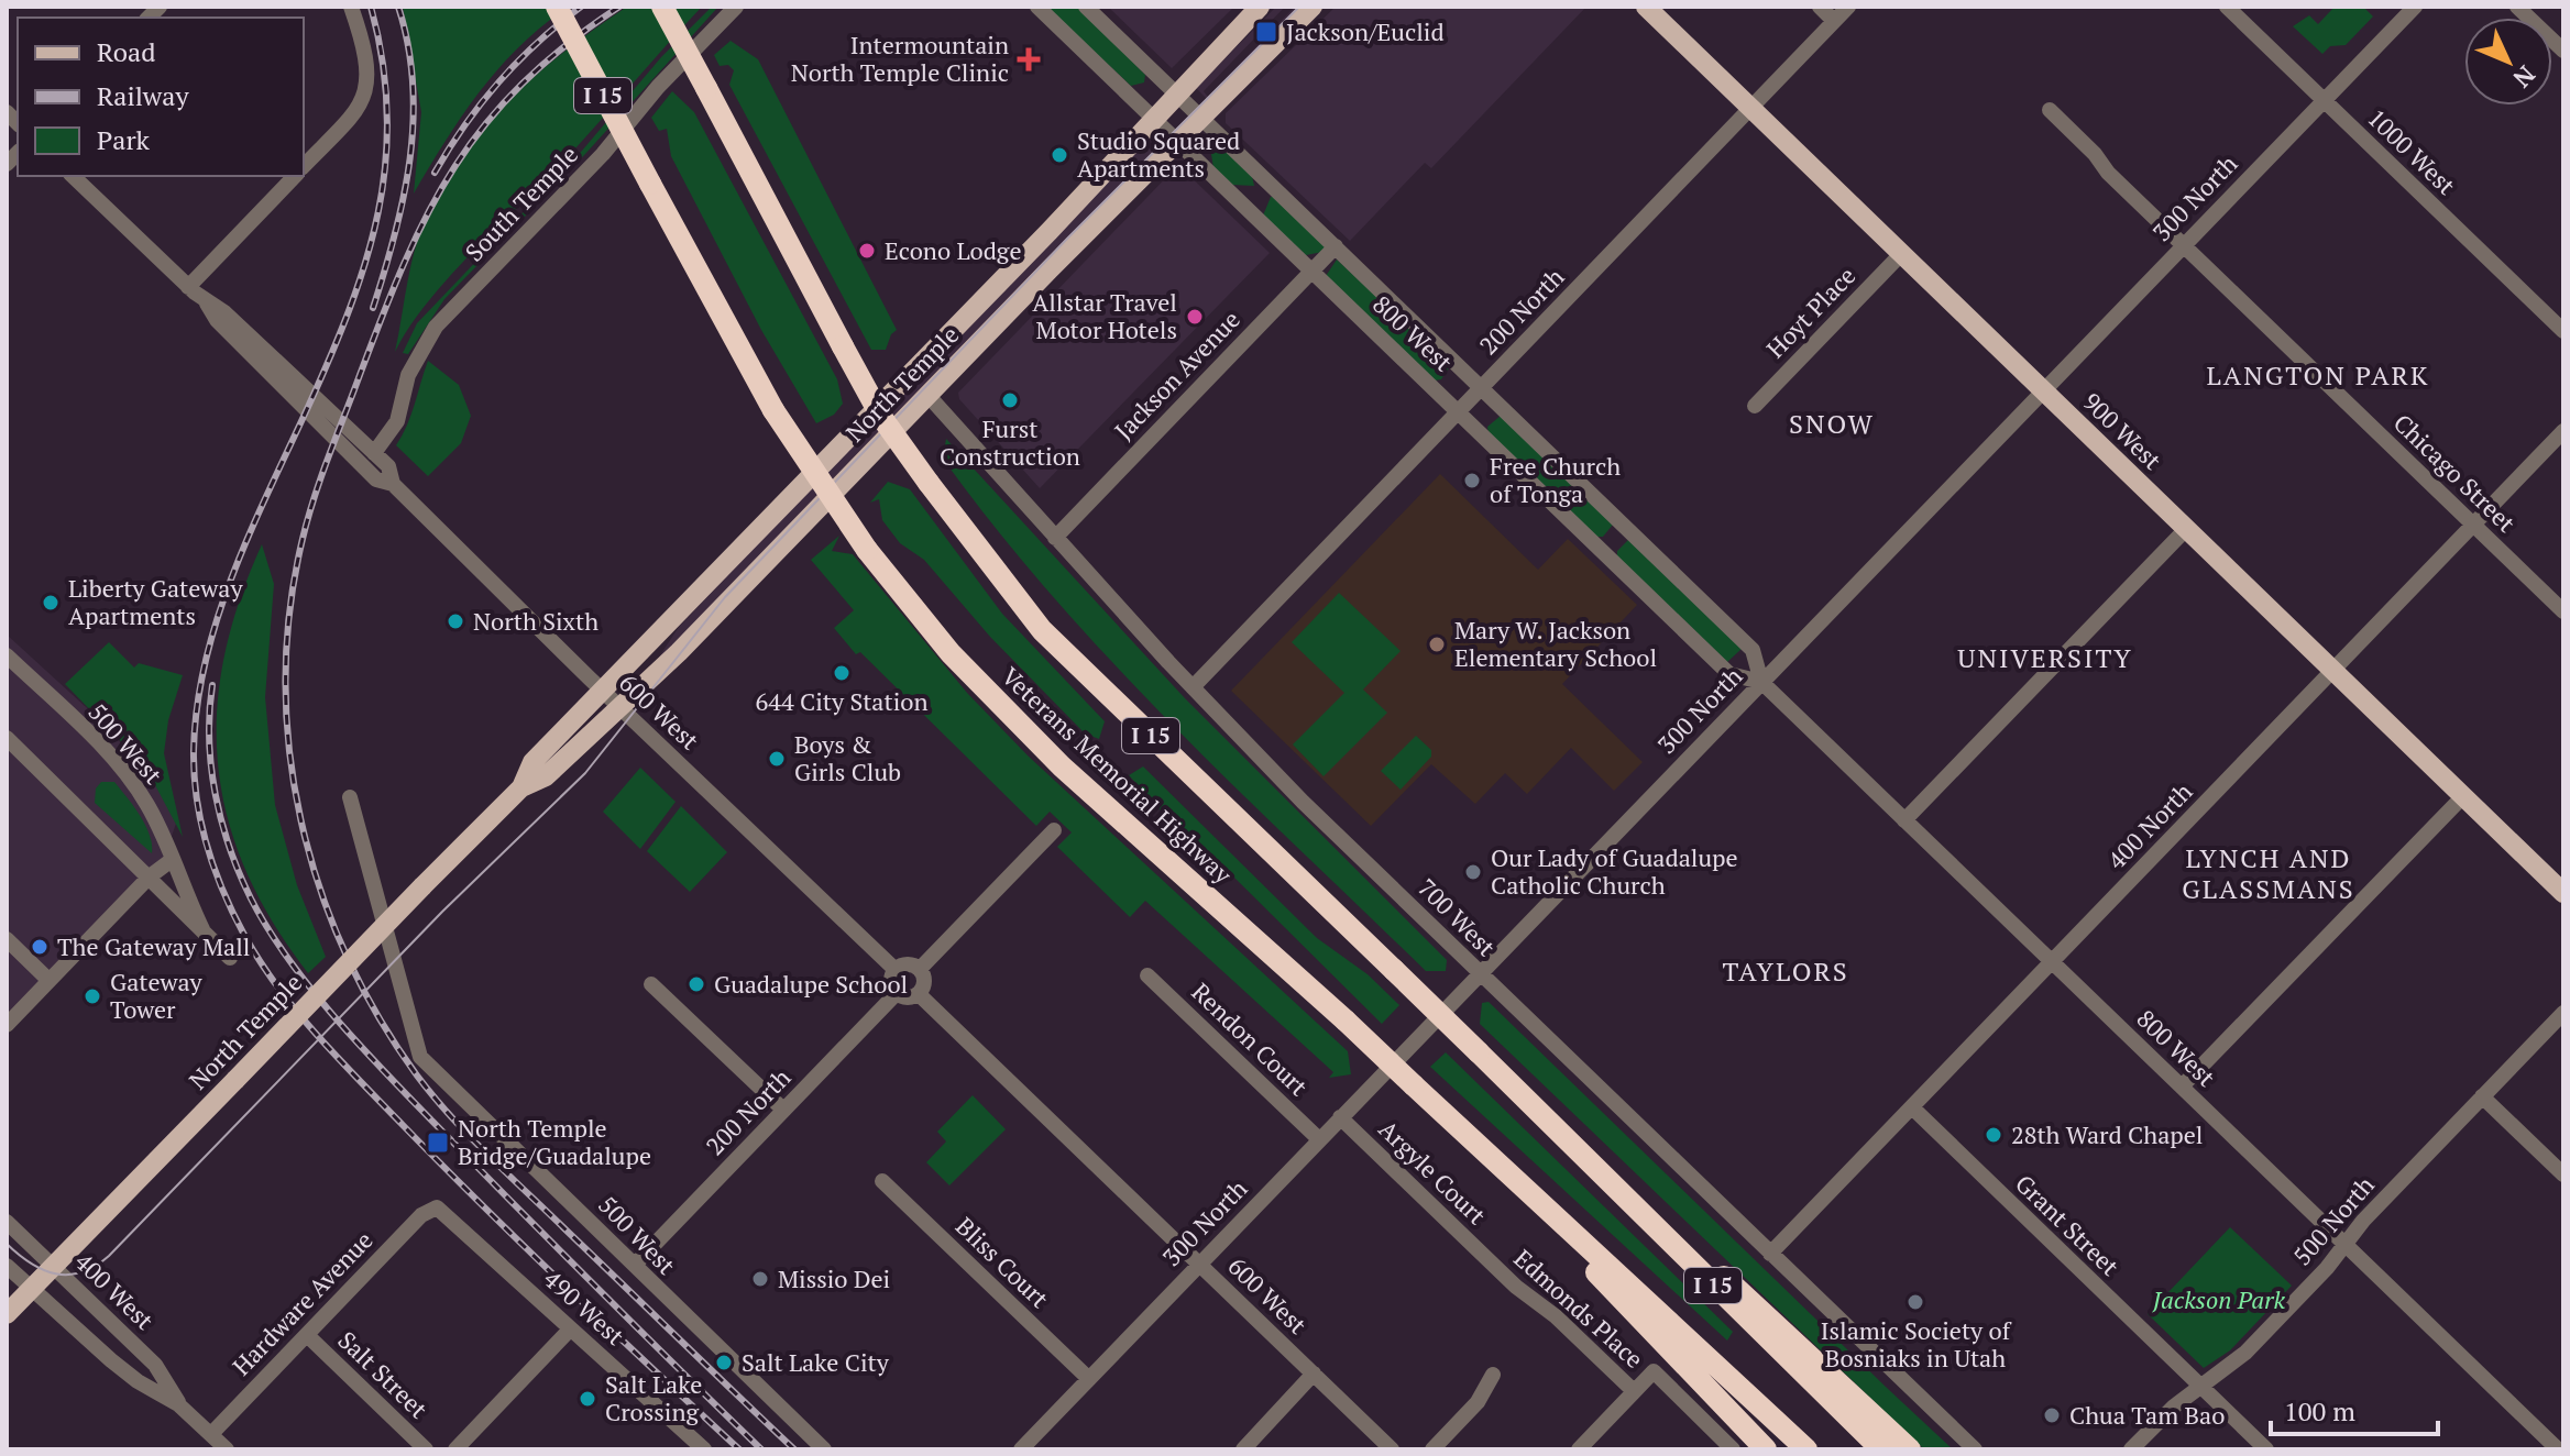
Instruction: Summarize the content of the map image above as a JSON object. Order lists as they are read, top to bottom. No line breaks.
{"streets":{"highway":["I 15","Veterans Memorial Highway"],"main road":["North Temple","900 West"],"street":["1000 West","300 North","South Temple","200 North","Hoyt Place","800 West","Jackson Avenue","Chicago Street","600 West","500 West","400 North","700 West","Rendon Court","Argyle Court","500 North","Grant Street","Bliss Court","400 West","Hardware Avenue","490 West","Edmonds Place","Salt Street"]},"crossings":[["1000 West","300 North"],["300 North","800 West"],["300 North","900 West"],["300 North","Chicago Street"],["300 North","600 West"],["300 North","700 West"],["300 North","Rendon Court"],["300 North","Argyle Court"],["300 North","Bliss Court"],["South Temple","600 West"],["200 North","800 West"],["200 North","900 West"],["200 North","600 West"],["200 North","500 West"],["200 North","700 West"],["Hoyt Place","900 West"],["800 West","Jackson Avenue"],["800 West","North Temple"],["800 West","400 North"],["800 West","500 North"],["Jackson Avenue","700 West"],["North Temple","600 West"],["North Temple","700 West"],["North Temple","400 West"],["900 West","400 North"],["Chicago Street","400 North"],["400 North","700 West"],["400 North","Grant Street"],["Argyle Court","Edmonds Place"],["500 North","Grant Street"],["400 West","Hardware Avenue"],["Hardware Avenue","490 West"],["Hardware Avenue","Salt Street"]],"districts":["LANGTON PARK","SNOW","UNIVERSITY","LYNCH AND GLASSMANS","TAYLORS"],"parks":["Jackson Park"],"places":{"transit":["Jackson/Euclid","North Temple Bridge/Guadalupe"],"health":["Intermountain North Temple Clinic"],"other":["Studio Squared Apartments","Econo Lodge","Allstar Travel Motor Hotels","Furst Construction","Free Church of Tonga","Liberty Gateway Apartments","North Sixth","Mary W. Jackson Elementary School","644 City Station","Boys & Girls Club","Our Lady of Guadalupe Catholic Church","The Gateway Mall","Guadalupe School","Gateway Tower","28th Ward Chapel","Missio Dei","Islamic Society of Bosniaks in Utah","Salt Lake City","Salt Lake Crossing","Chua Tam Bao"]},"legend":["Road","Railway","Park"],"scale_bar":"100 m","north":"bottom right"}
